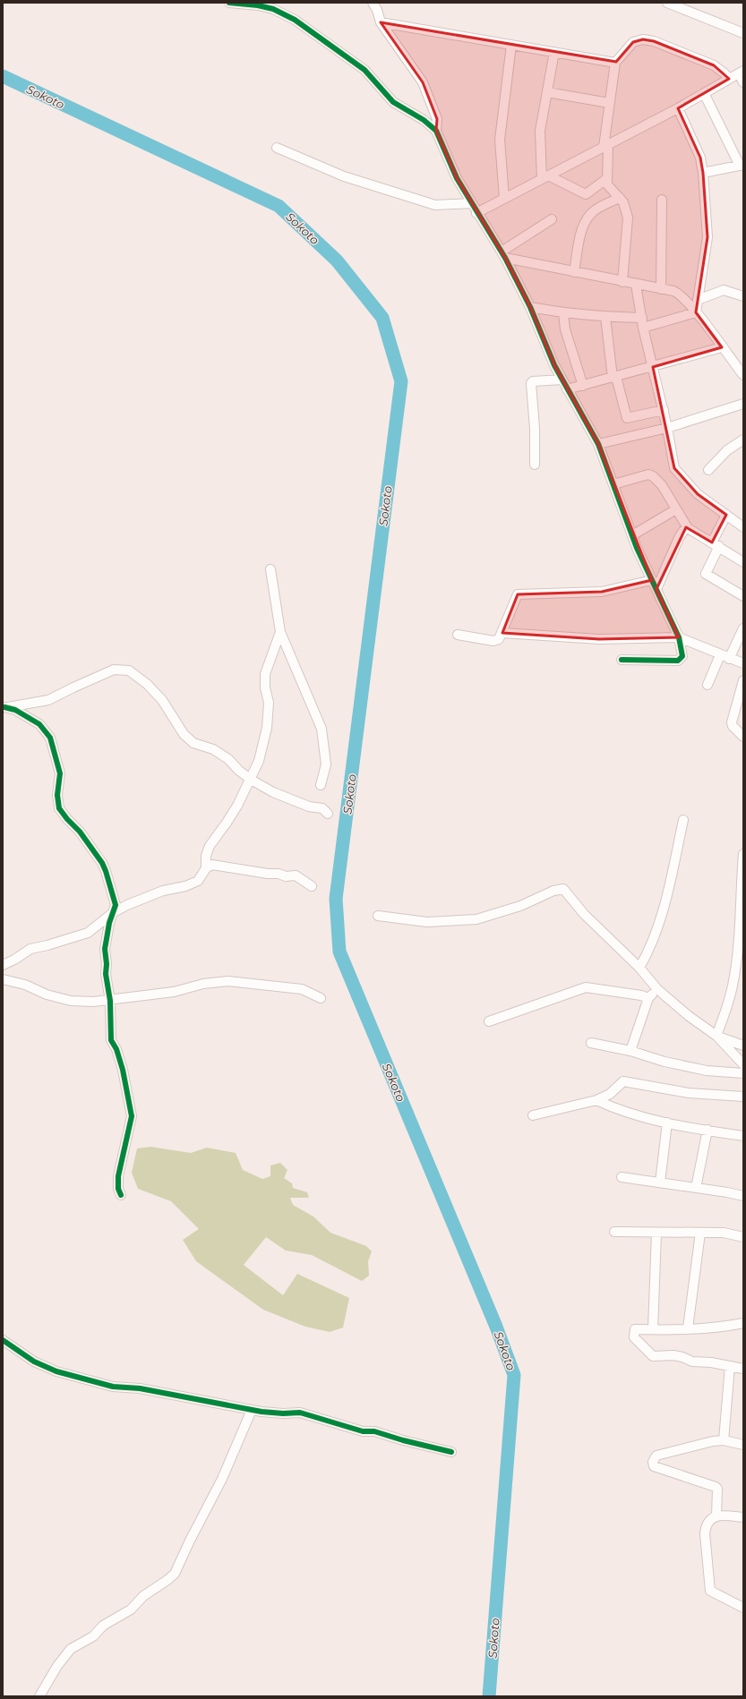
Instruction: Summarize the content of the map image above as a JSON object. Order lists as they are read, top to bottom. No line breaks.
{"water":["Sokoto"]}
